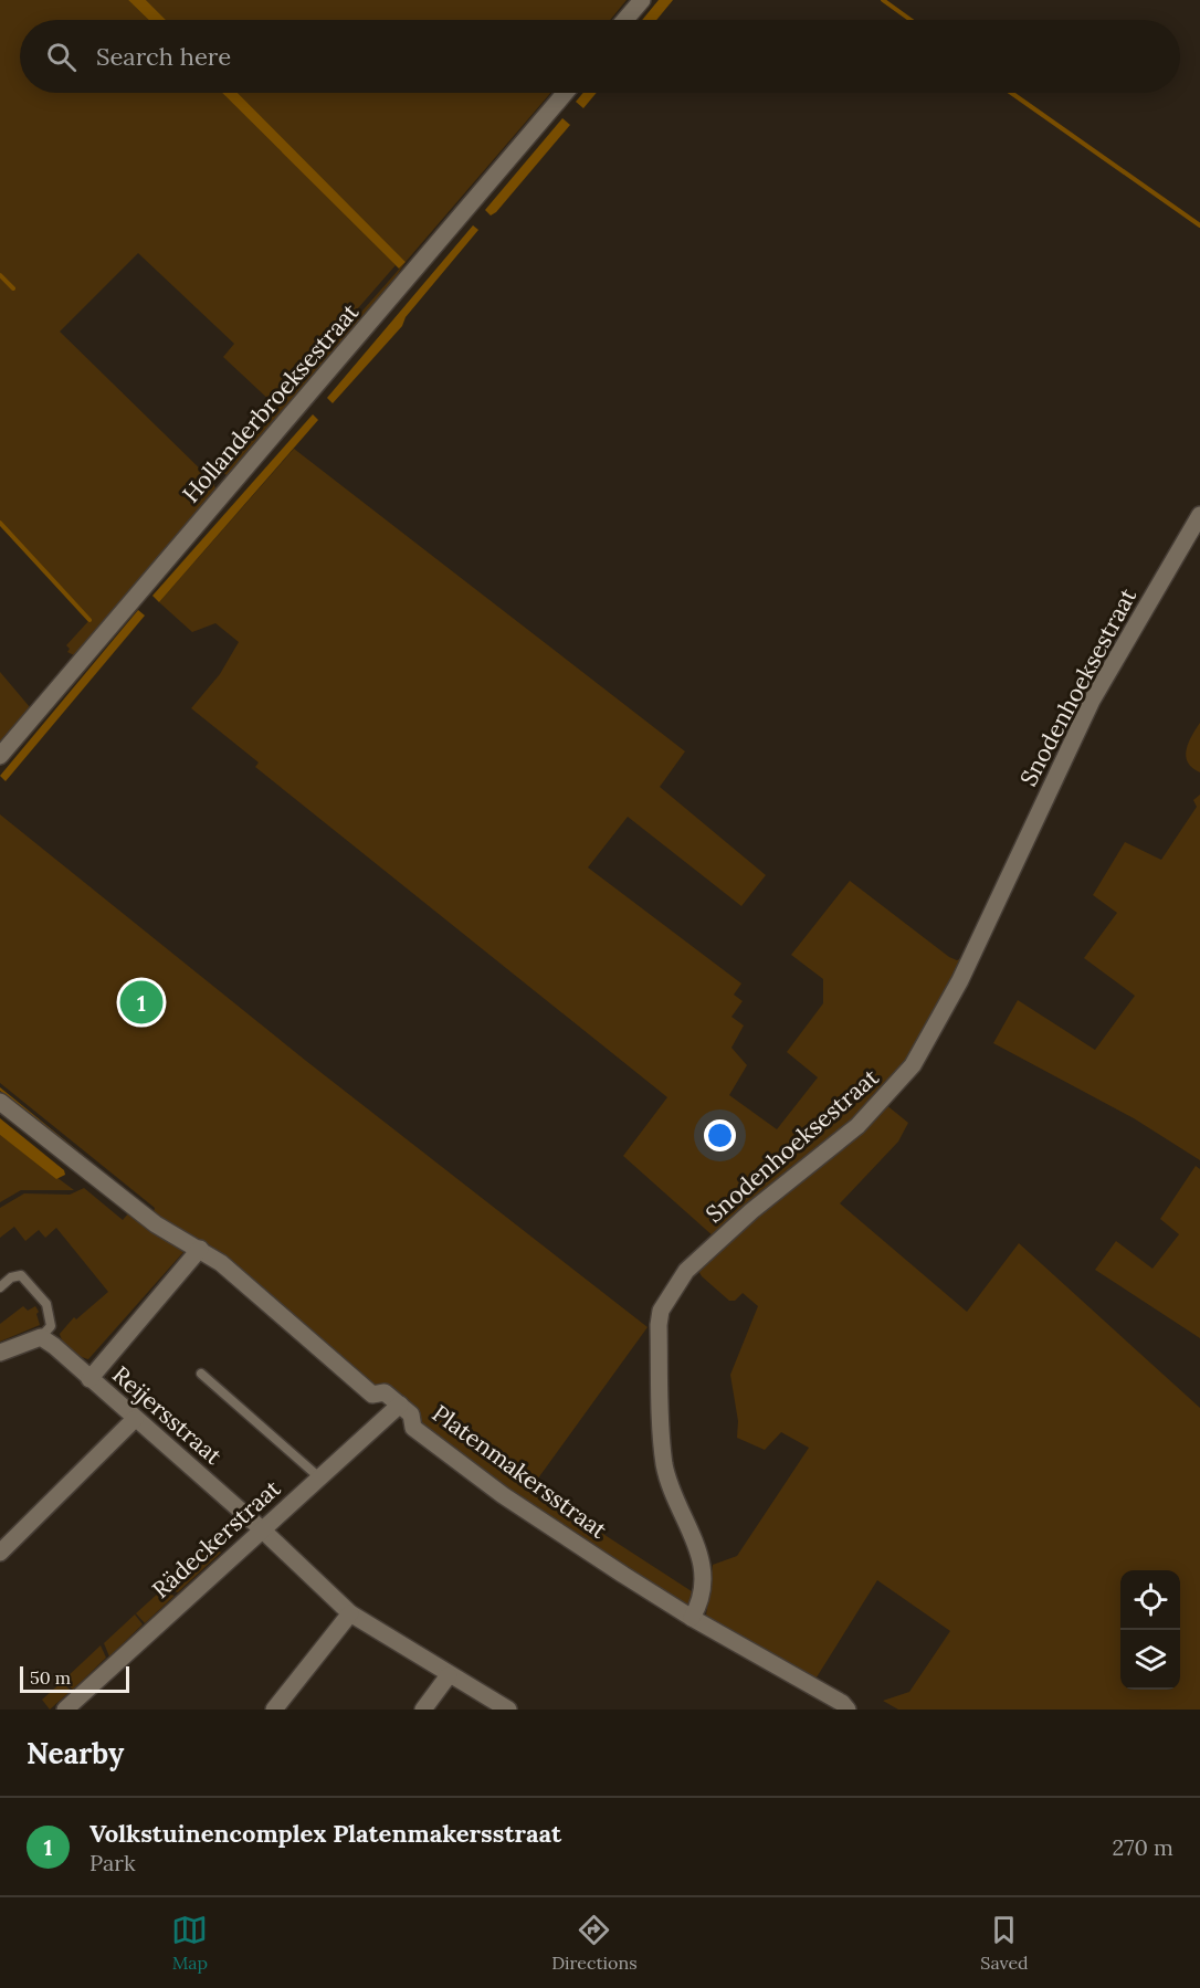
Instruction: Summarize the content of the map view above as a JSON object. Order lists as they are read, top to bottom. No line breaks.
{"streets":{"street":["Hollanderbroeksestraat","Snodenhoeksestraat","Reijersstraat","Platenmakersstraat","Rädeckerstraat"]},"crossings":[["Snodenhoeksestraat","Platenmakersstraat"],["Reijersstraat","Rädeckerstraat"],["Platenmakersstraat","Rädeckerstraat"]],"scale_bar":"50 m","page":{"search":"Search here","pins":"1","scale":"50 m","heading":"Nearby","list":[{"mark":"1","name":"Volkstuinencomplex Platenmakersstraat","note":"Park","value":"270 m"}],"nav":["Map","Directions","Saved"]}}
